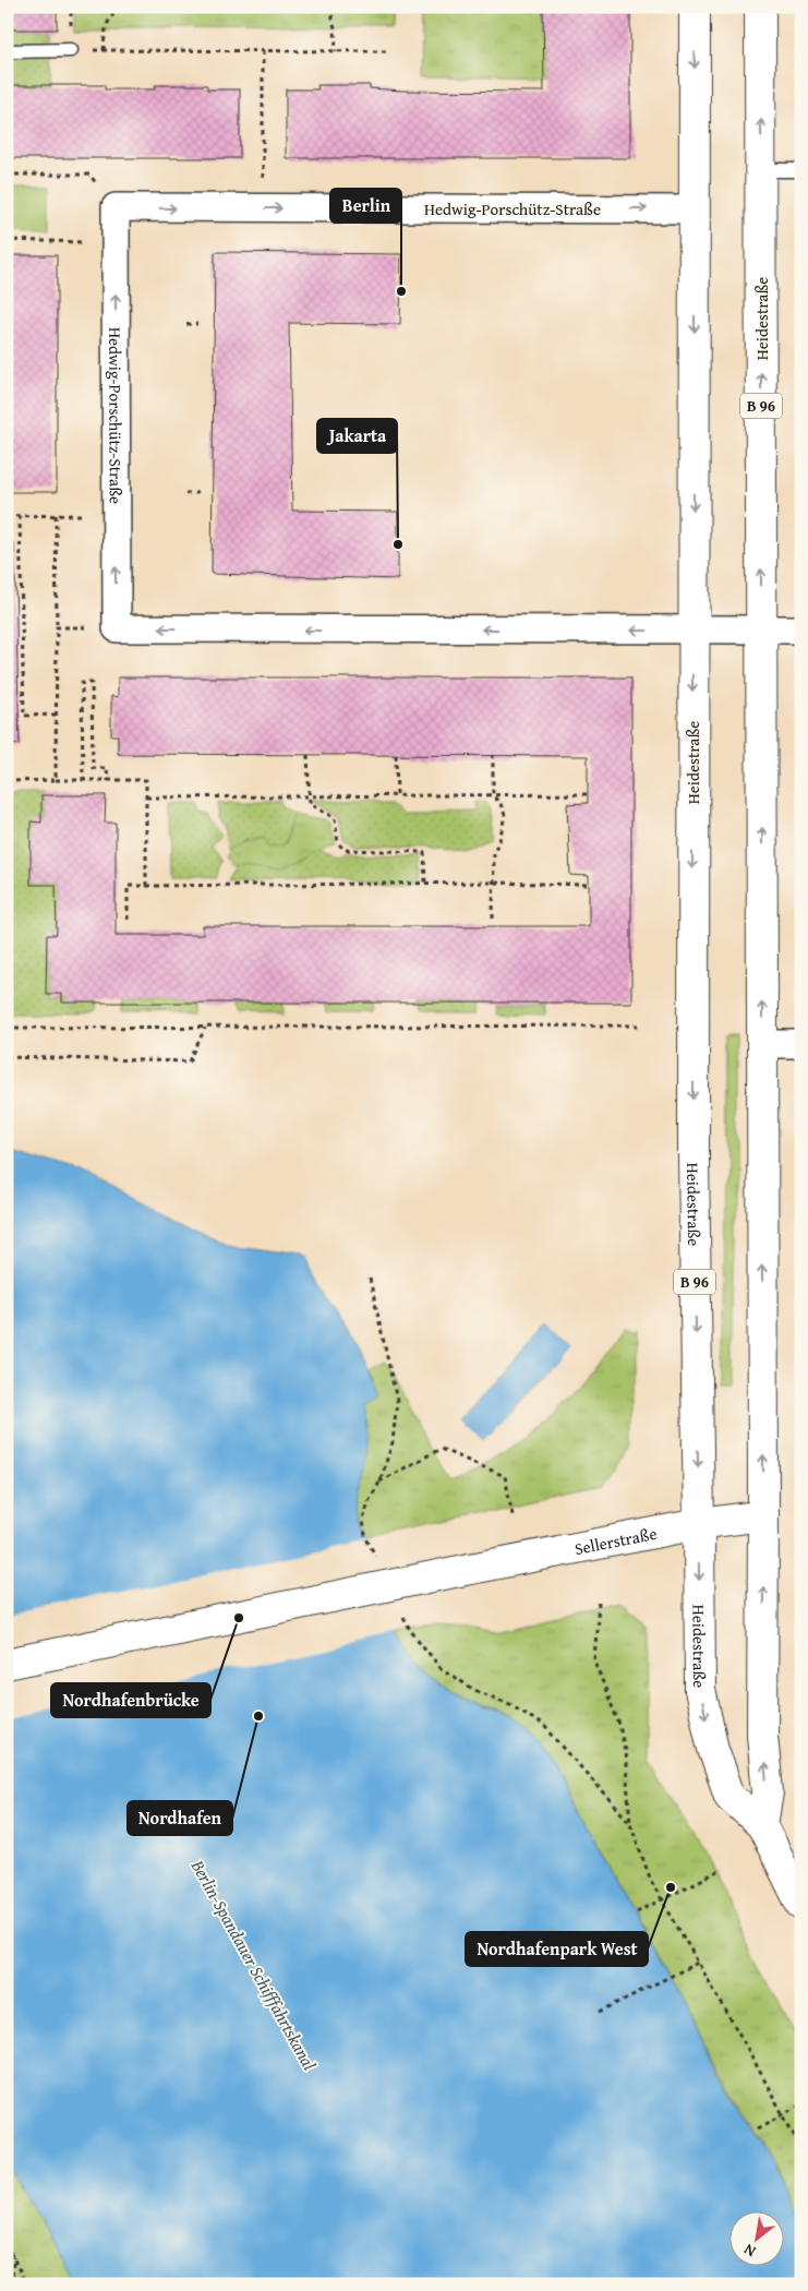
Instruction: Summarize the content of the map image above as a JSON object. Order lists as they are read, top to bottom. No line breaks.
{"streets":{"main road":["Heidestraße","B 96","Sellerstraße"],"street":["Hedwig-Porschütz-Straße"]},"crossings":[["Hedwig-Porschütz-Straße","Heidestraße"],["Heidestraße","Sellerstraße"]],"water":["Berlin-Spandauer Schifffahrtskanal"],"places":["Berlin","Jakarta","Nordhafenbrücke","Nordhafen","Nordhafenpark West"],"north":"bottom left"}
